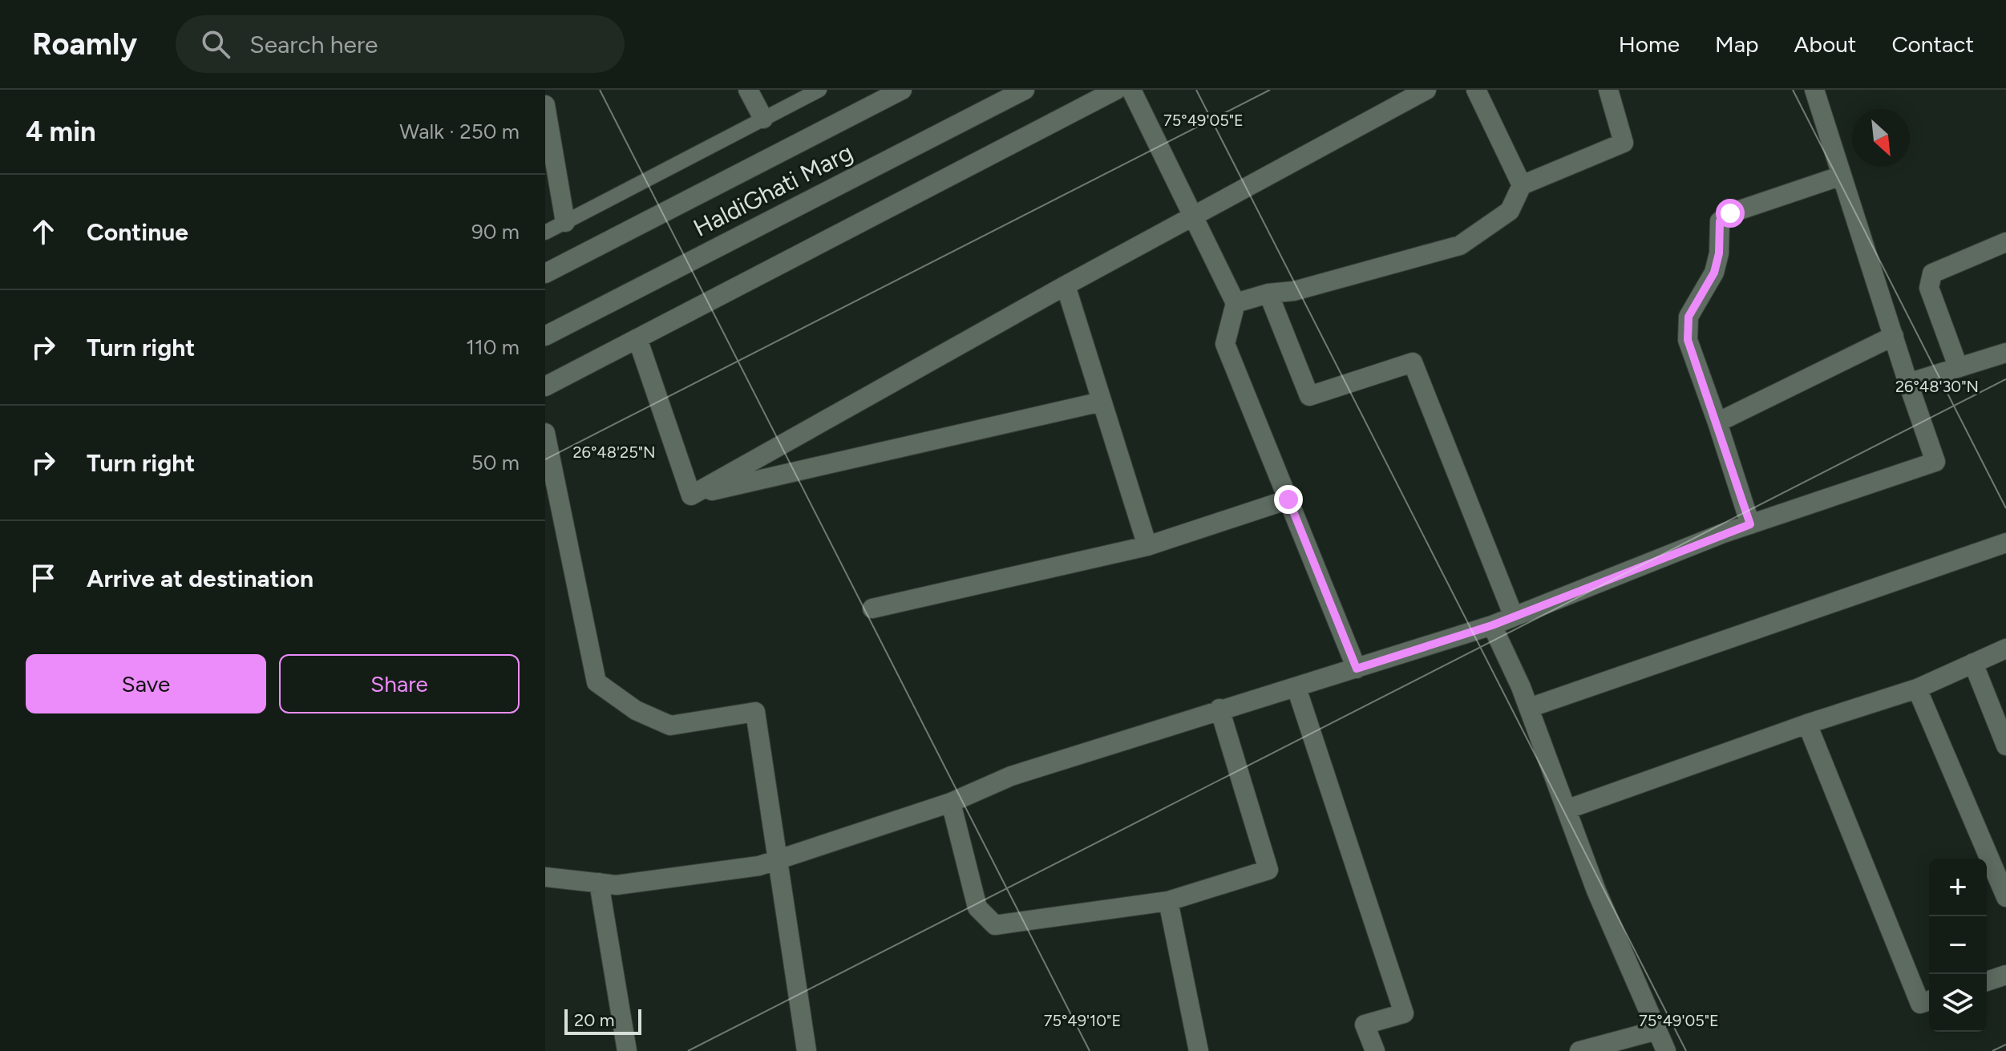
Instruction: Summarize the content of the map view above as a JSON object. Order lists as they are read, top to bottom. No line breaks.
{"streets":{"street":["HaldiGhati Marg"]},"scale_bar":"20 m","north":"bottom right","page":{"header":"Roamly","search":"Search here","nav":["Home","Map","About","Contact"],"heading":["4 min","Walk · 250 m"],"list":[["Continue","90 m"],["Turn right","110 m"],["Turn right","50 m"],"Arrive at destination"],"buttons":["Save","Share"],"map_buttons":["+","−"],"scale":"20 m"},"coordinates":["75°49'05\"E","26°48'30\"N","26°48'25\"N","75°49'10\"E"]}
